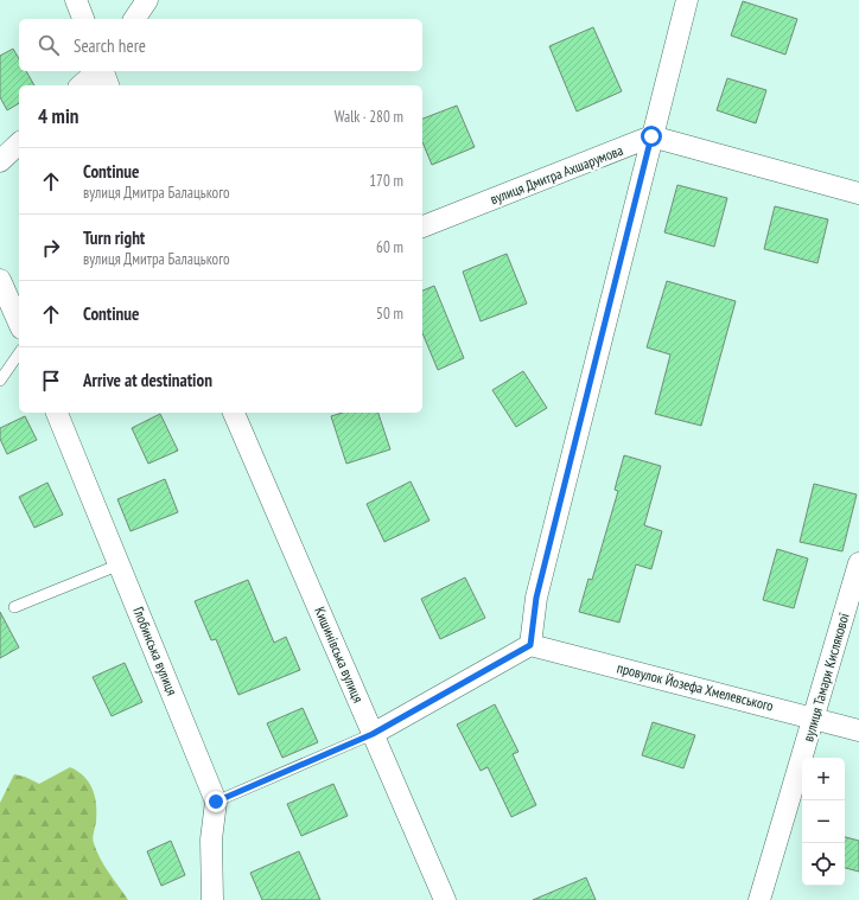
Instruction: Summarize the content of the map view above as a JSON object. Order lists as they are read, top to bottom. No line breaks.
{"streets":{"street":["вулиця Дмитра Ахшарумова","Глобинська вулиця","Кишинівська вулиця","вулиця Тамари Кислякової","провулок Йозефа Хмелевського"]},"crossings":[["вулиця Тамари Кислякової","провулок Йозефа Хмелевського"]],"page":{"search":"Search here","heading":["4 min","Walk · 280 m"],"list":[["Continue","вулиця Дмитра Балацького","170 m"],["Turn right","вулиця Дмитра Балацького","60 m"],["Continue","50 m"],"Arrive at destination"],"map_buttons":["+","−"]}}
